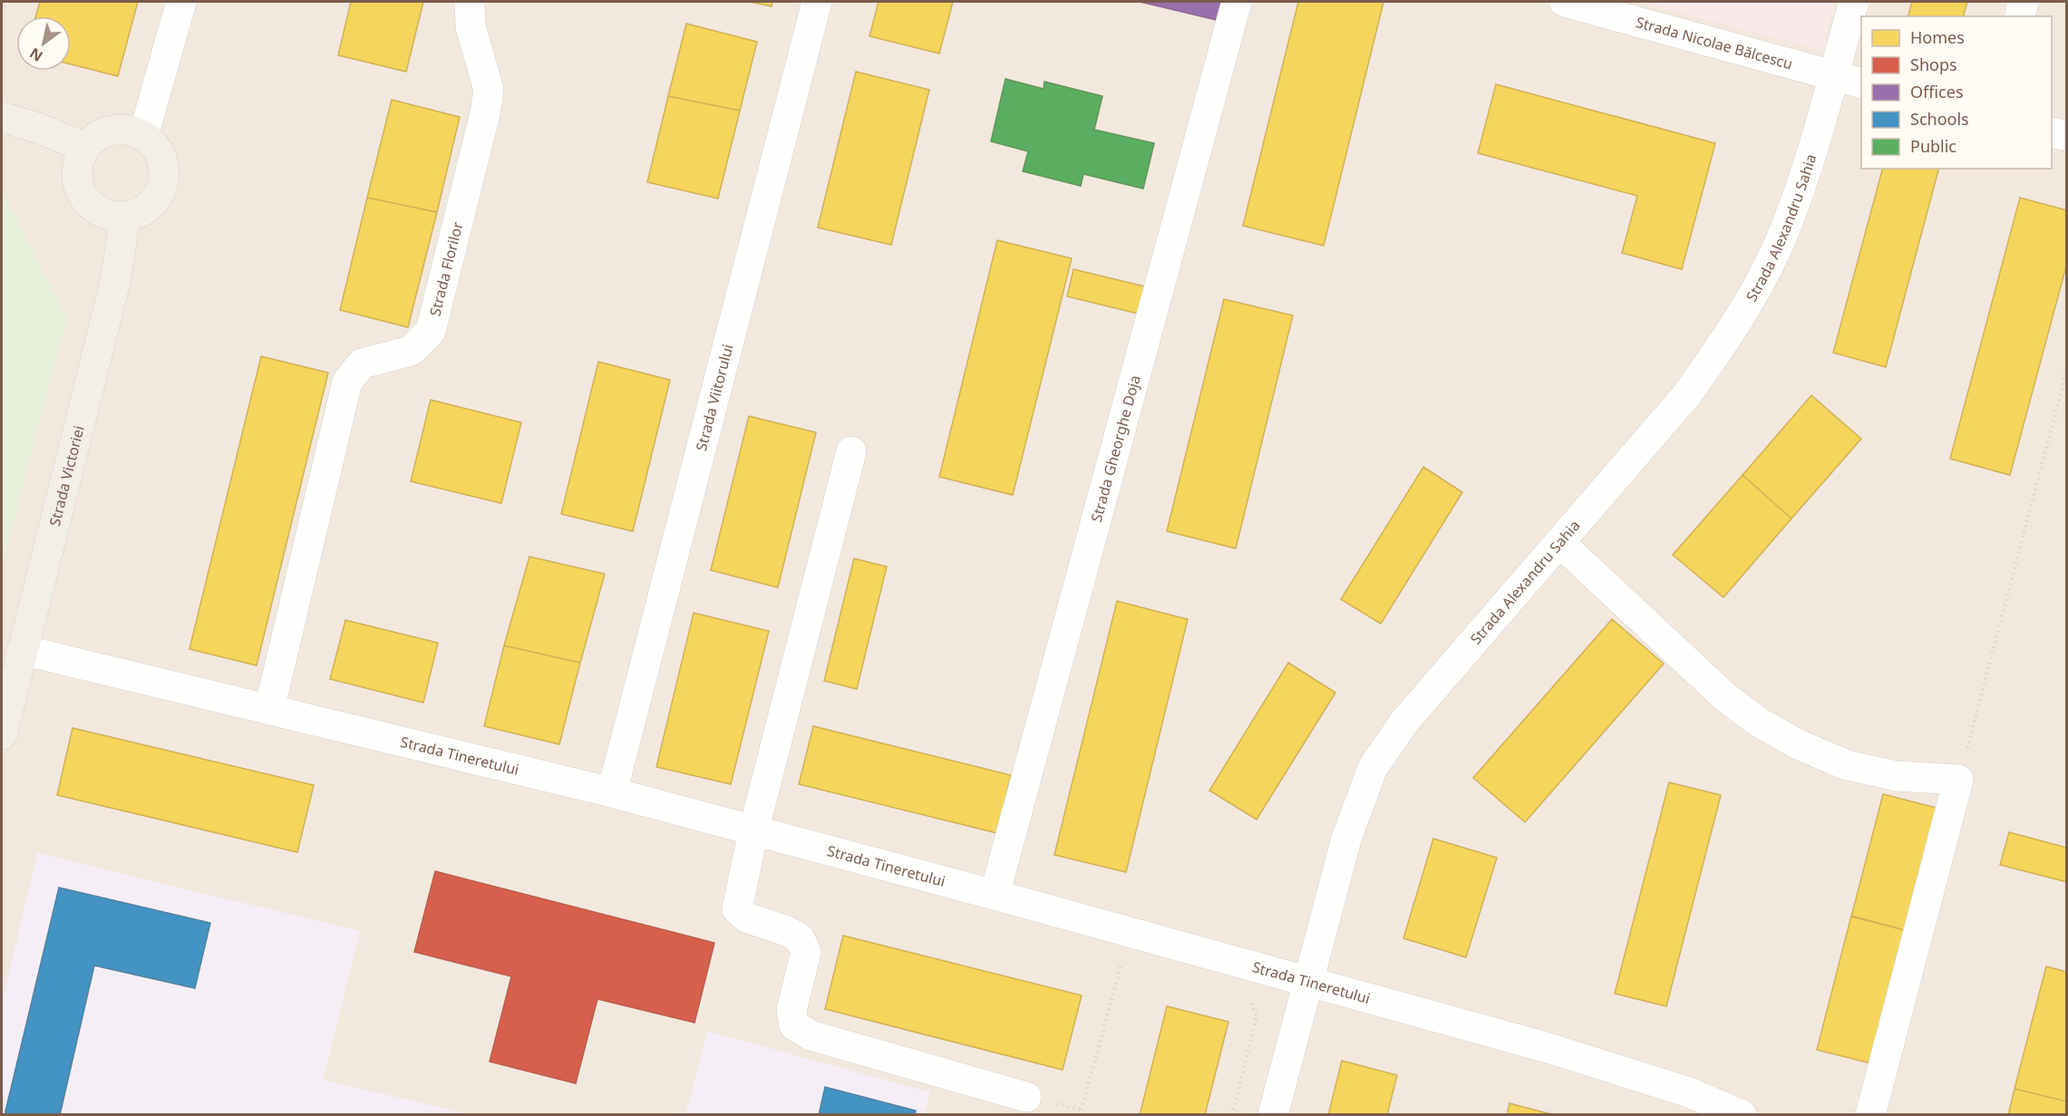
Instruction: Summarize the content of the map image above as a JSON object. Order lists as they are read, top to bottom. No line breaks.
{"streets":{"main road":["Strada Victoriei"],"street":["Strada Nicolae Bălcescu","Strada Alexandru Sahia","Strada Florilor","Strada Viitorului","Strada Gheorghe Doja","Strada Tineretului"]},"crossings":[["Strada Nicolae Bălcescu","Strada Alexandru Sahia"],["Strada Alexandru Sahia","Strada Tineretului"],["Strada Florilor","Strada Tineretului"],["Strada Viitorului","Strada Tineretului"],["Strada Gheorghe Doja","Strada Tineretului"],["Strada Victoriei","Strada Tineretului"]],"legend":["Homes","Shops","Offices","Schools","Public"],"north":"bottom left"}
